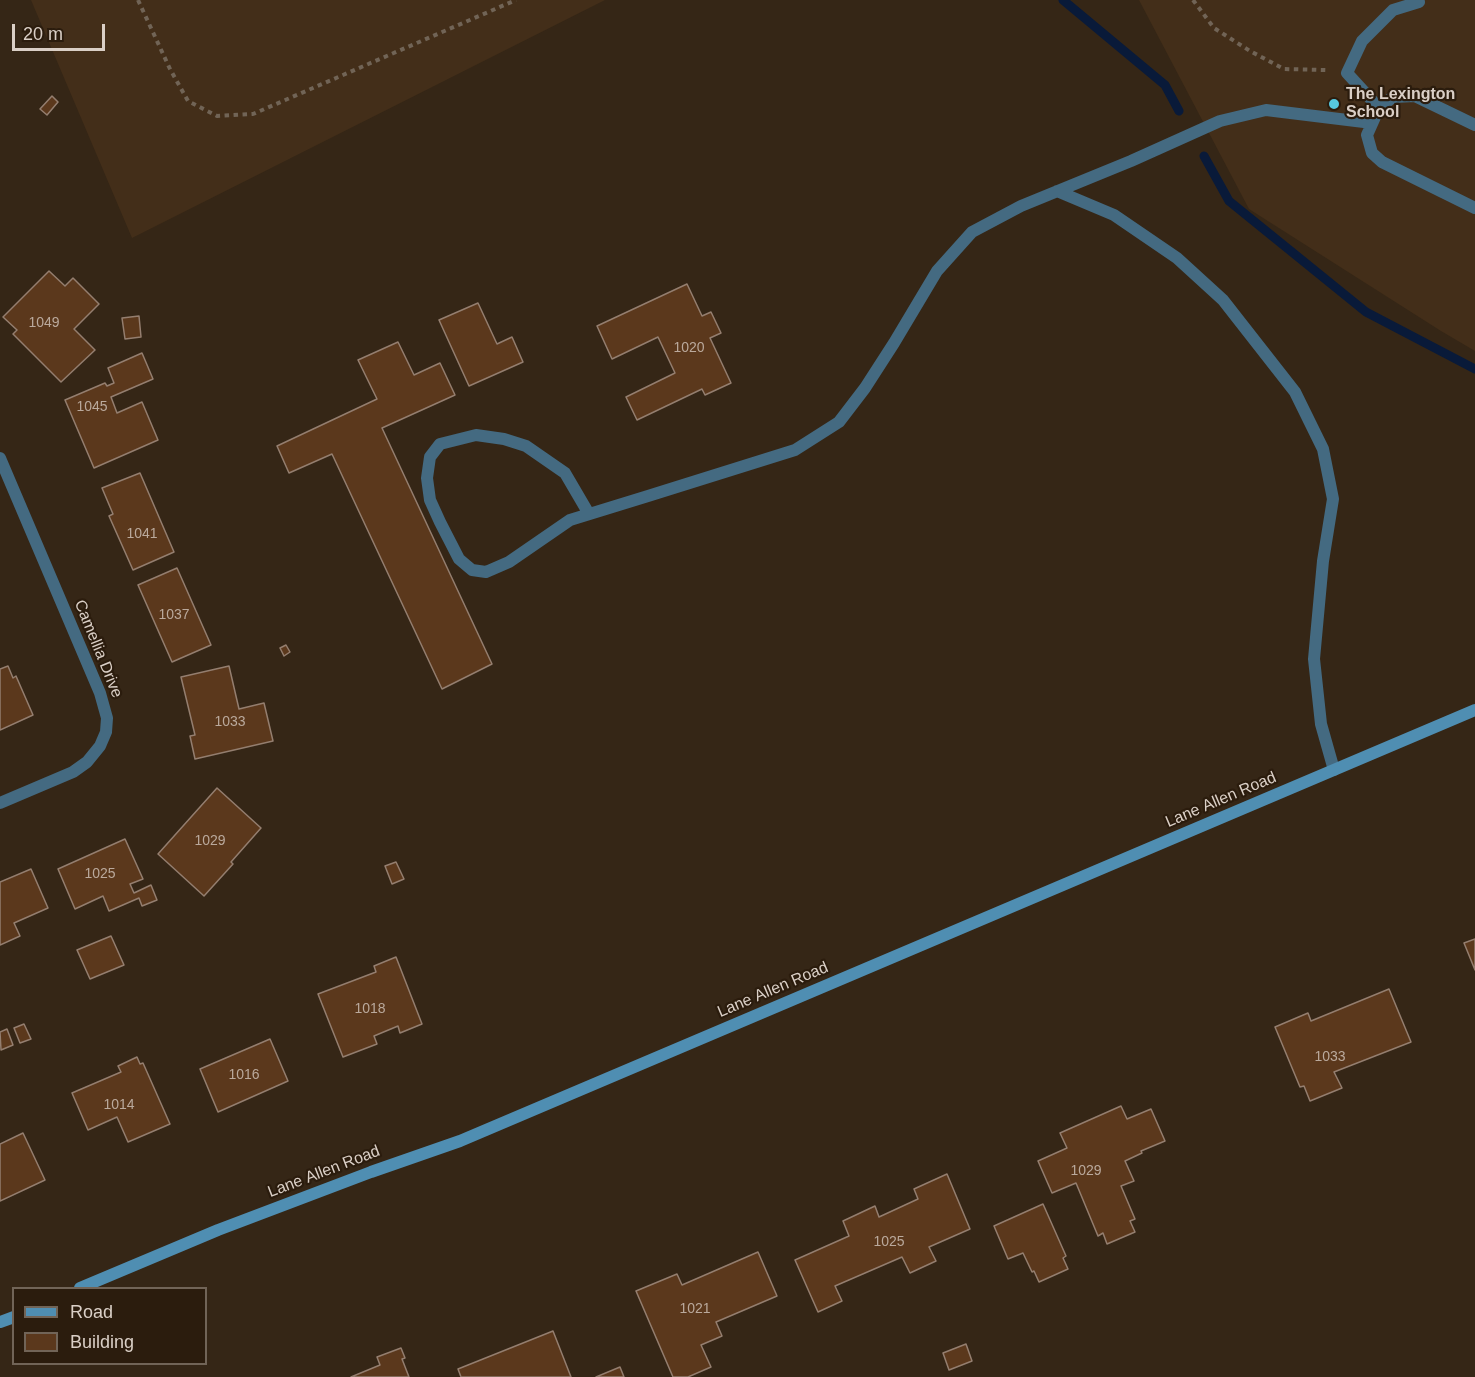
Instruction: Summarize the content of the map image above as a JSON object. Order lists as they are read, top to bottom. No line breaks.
{"streets":{"street":["Camellia Drive","Lane Allen Road"]},"places":["The Lexington School"],"house_numbers":["1049","1020","1045","1041","1037","1033","1029","1025","1018","1033","1016","1014","1029","1025","1021"],"legend":["Road","Building"],"scale_bar":"20 m"}
